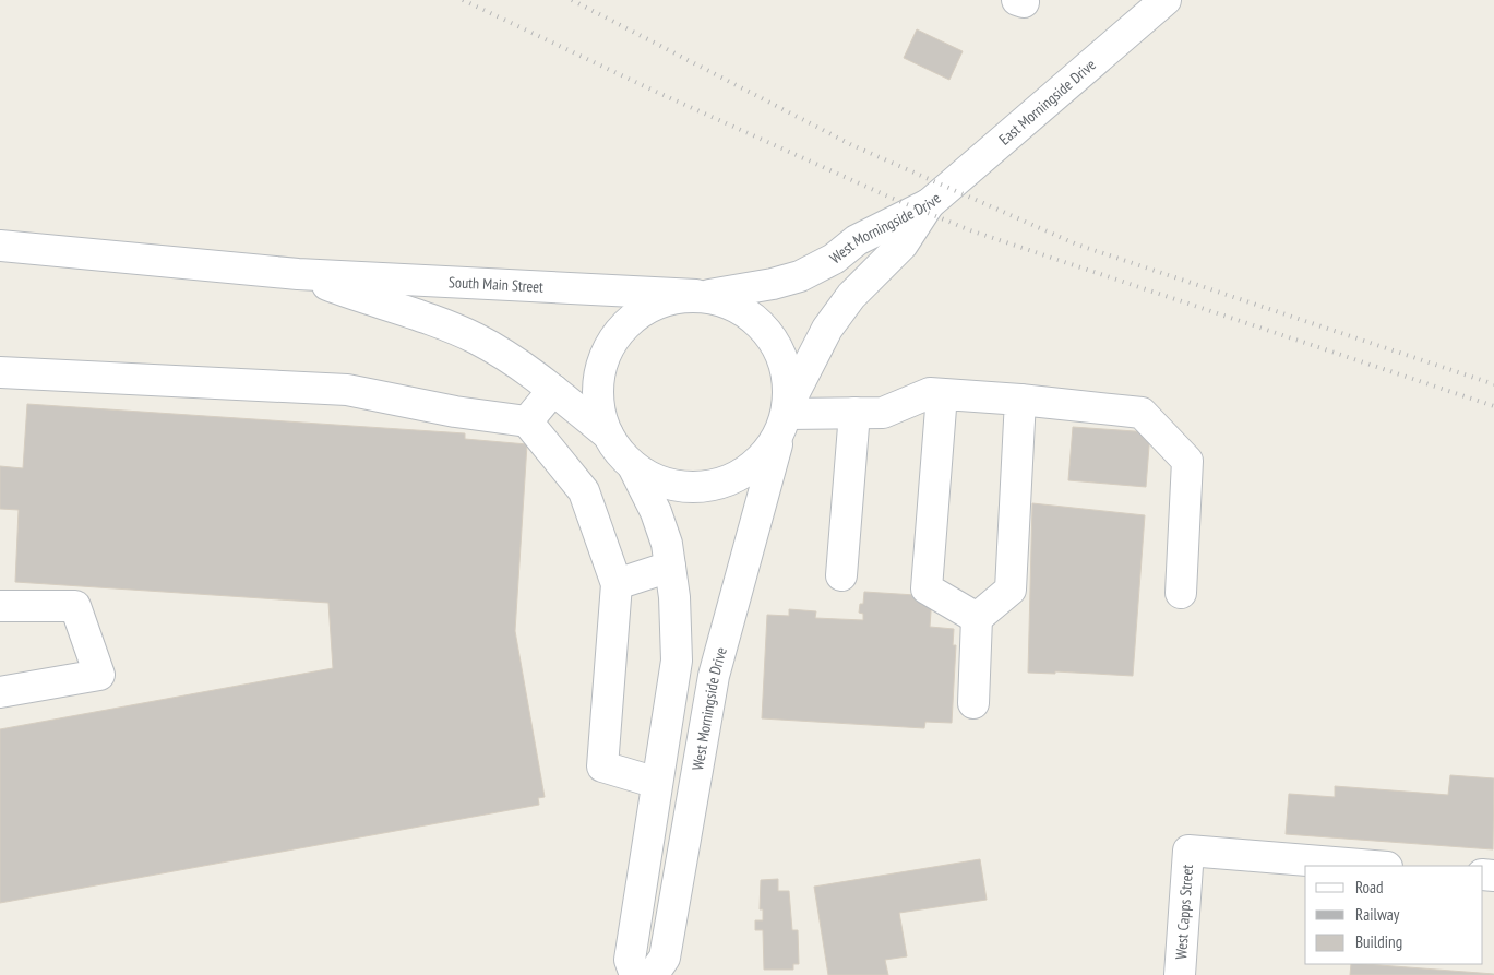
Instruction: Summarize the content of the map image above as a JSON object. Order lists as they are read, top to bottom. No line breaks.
{"streets":{"street":["East Morningside Drive","West Morningside Drive","South Main Street","West Capps Street"]},"crossings":[["East Morningside Drive","West Morningside Drive"],["West Morningside Drive","South Main Street"]],"legend":["Road","Railway","Building"]}
